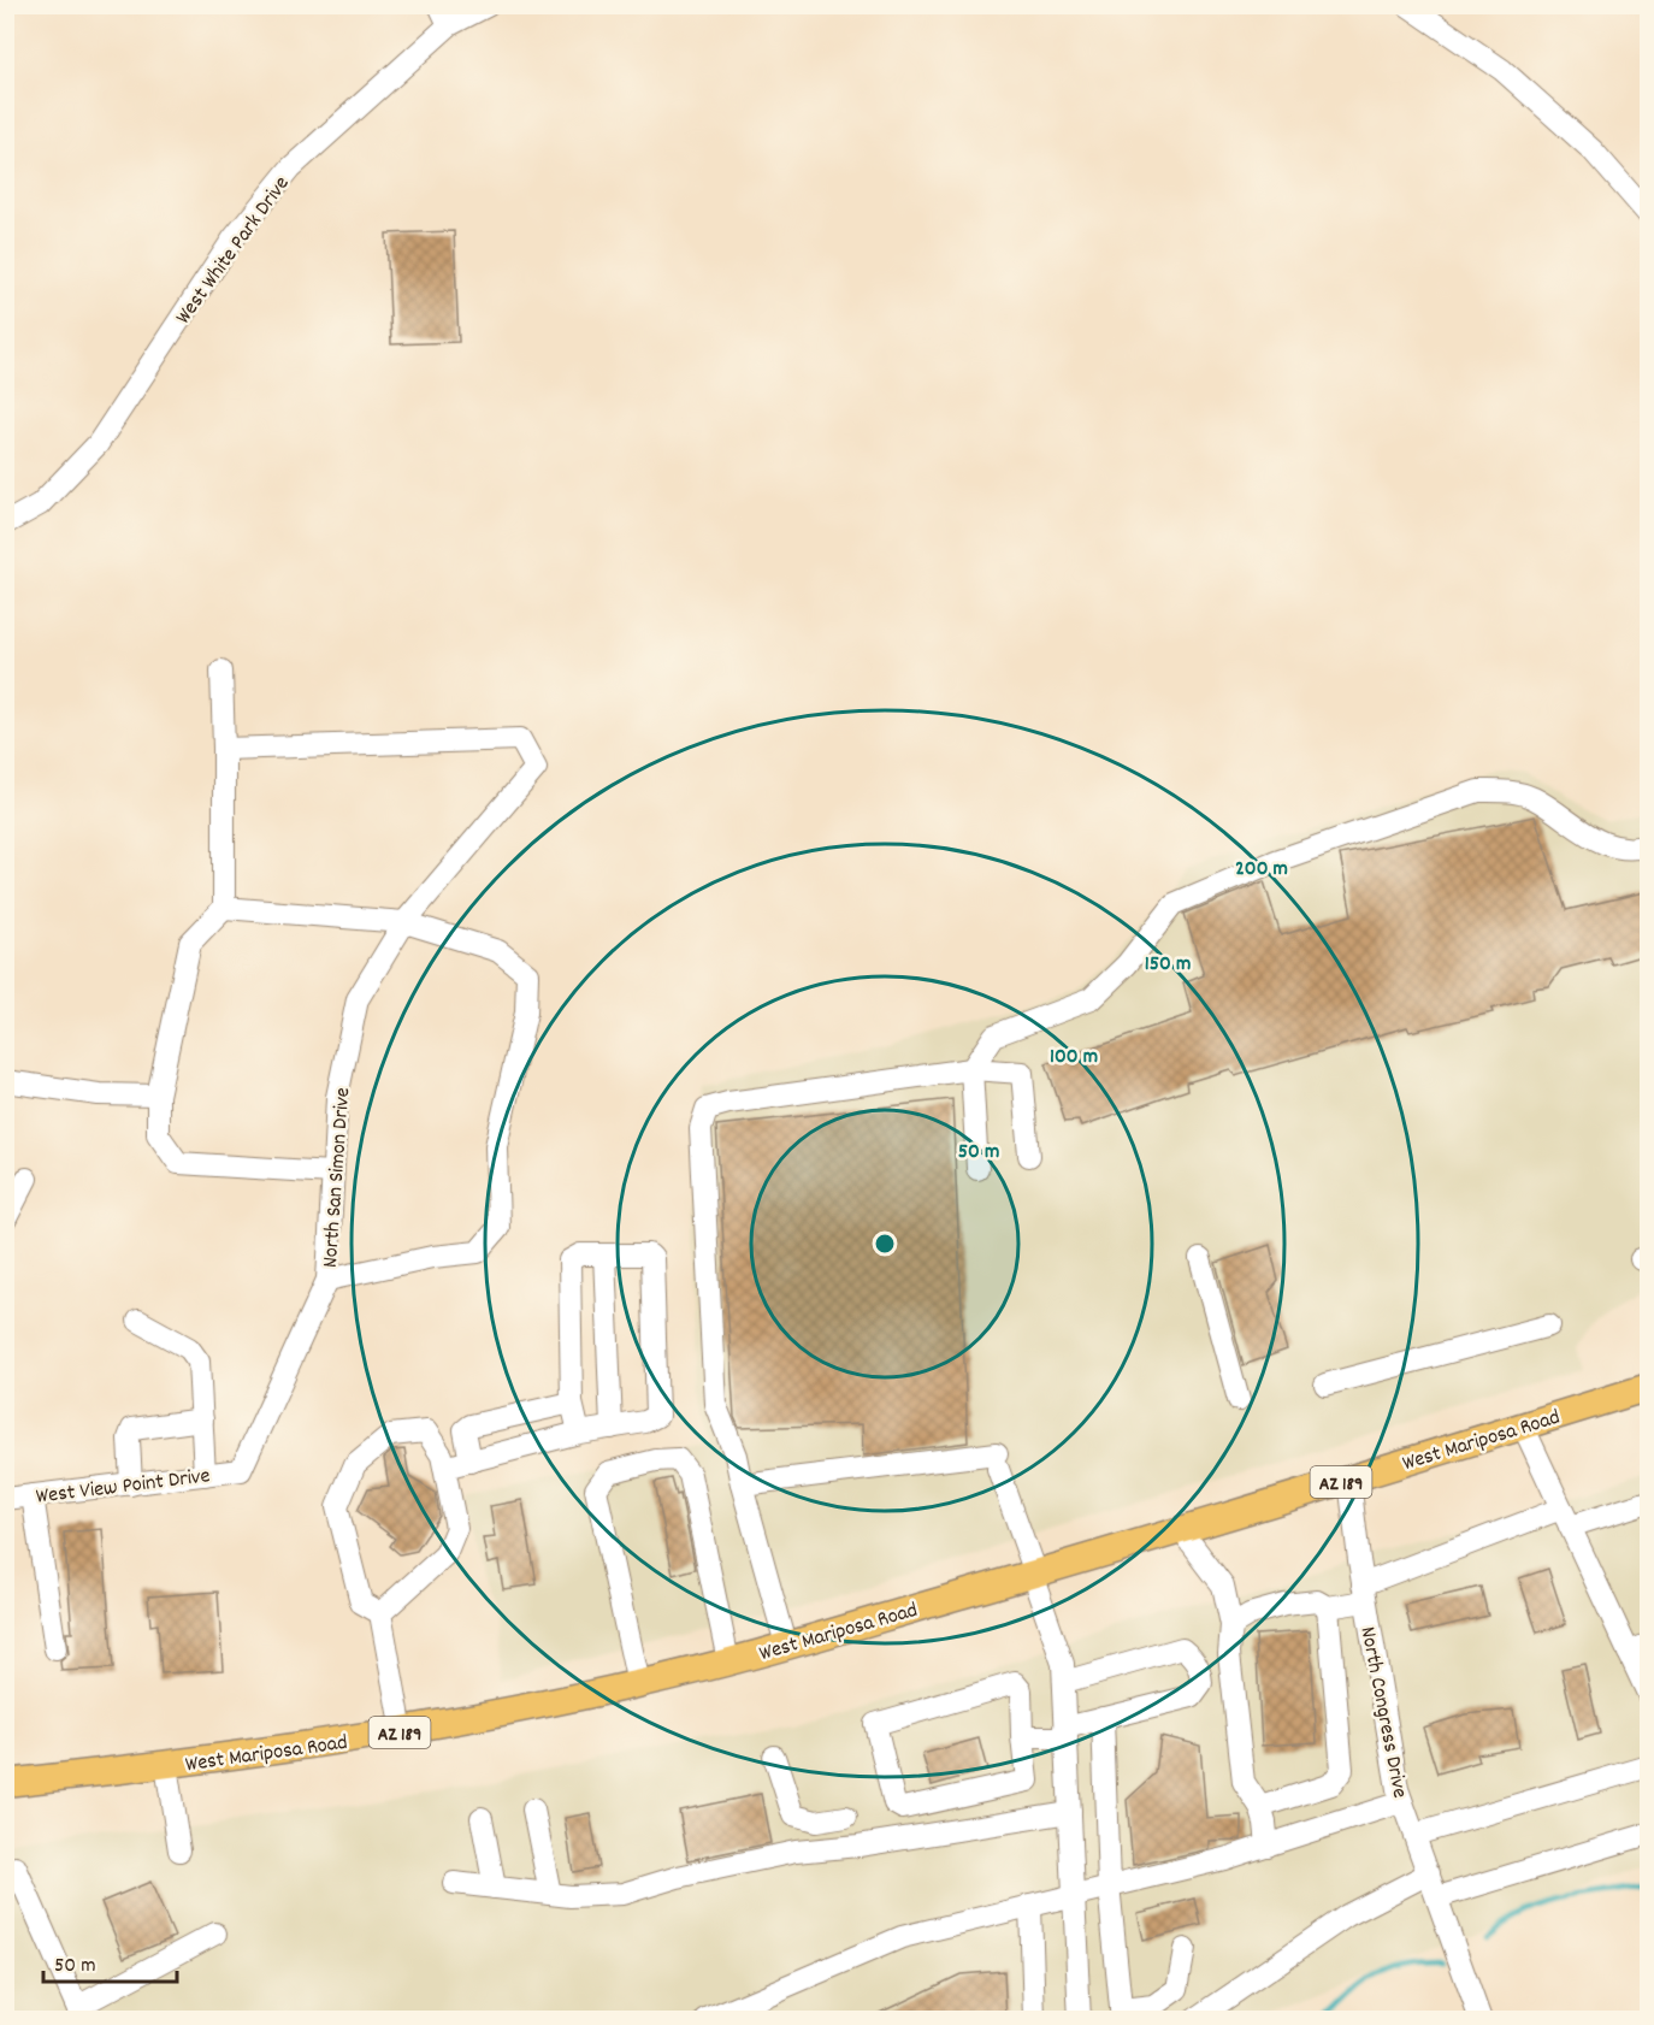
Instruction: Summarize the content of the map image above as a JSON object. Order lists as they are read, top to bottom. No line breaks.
{"streets":{"main road":["West Mariposa Road","AZ 189"],"street":["West White Park Drive","North San Simon Drive","West View Point Drive","North Congress Drive"]},"crossings":[["North San Simon Drive","West View Point Drive"],["West Mariposa Road","North Congress Drive"]],"scale_bar":"50 m","rings":["200 m","150 m","100 m","50 m"]}
